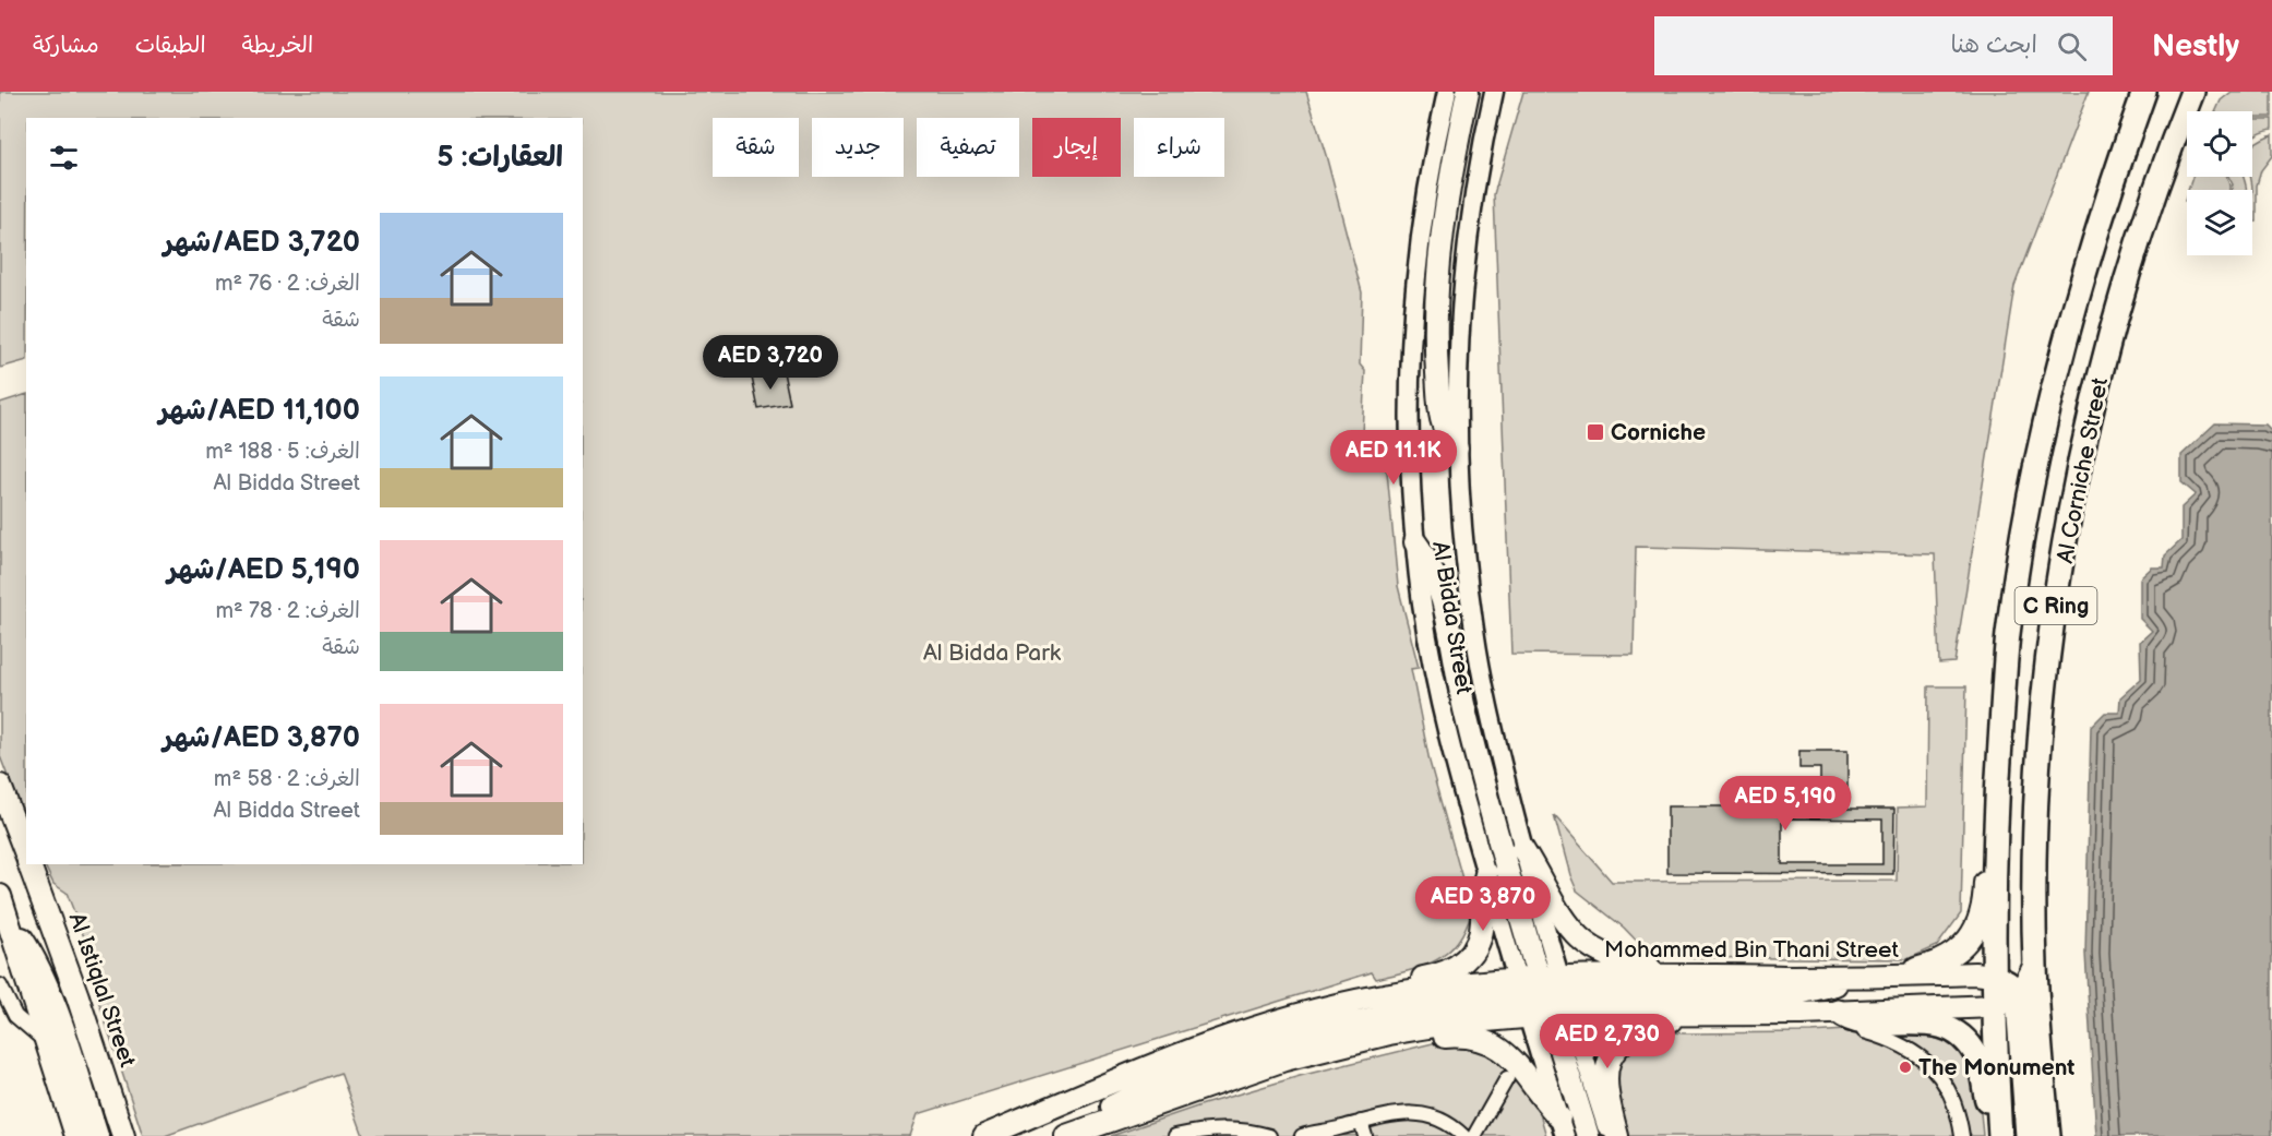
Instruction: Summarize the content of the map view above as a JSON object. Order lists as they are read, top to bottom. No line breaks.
{"streets":{"highway":["Al Corniche Street","C Ring"],"main road":["Al Bidda Street","Mohammed Bin Thani Street","Al Istiqlal Street"]},"crossings":[["Al Corniche Street","Mohammed Bin Thani Street"],["Al Bidda Street","Mohammed Bin Thani Street"]],"parks":["Al Bidda Park"],"places":{"transit":["Corniche"],"other":["The Monument"]},"page":{"header":"Nestly","search":"ابحث هنا","nav":["الخريطة","الطبقات","مشاركة"],"chip":["شراء","إيجار","تصفية","جديد","شقة"],"heading":"العقارات: 5","list":[{"name":"AED 3,720/شهر","note":"الغرف: 2 · 76 m² · شقة"},{"name":"AED 11,100/شهر","note":"الغرف: 5 · 188 m² · Al Bidda Street"},{"name":"AED 5,190/شهر","note":"الغرف: 2 · 78 m² · شقة"},{"name":"AED 3,870/شهر","note":"الغرف: 2 · 58 m² · Al Bidda Street"}],"price":["AED 3,720","AED 11.1K","AED 5,190","AED 3,870","AED 2,730"]}}
